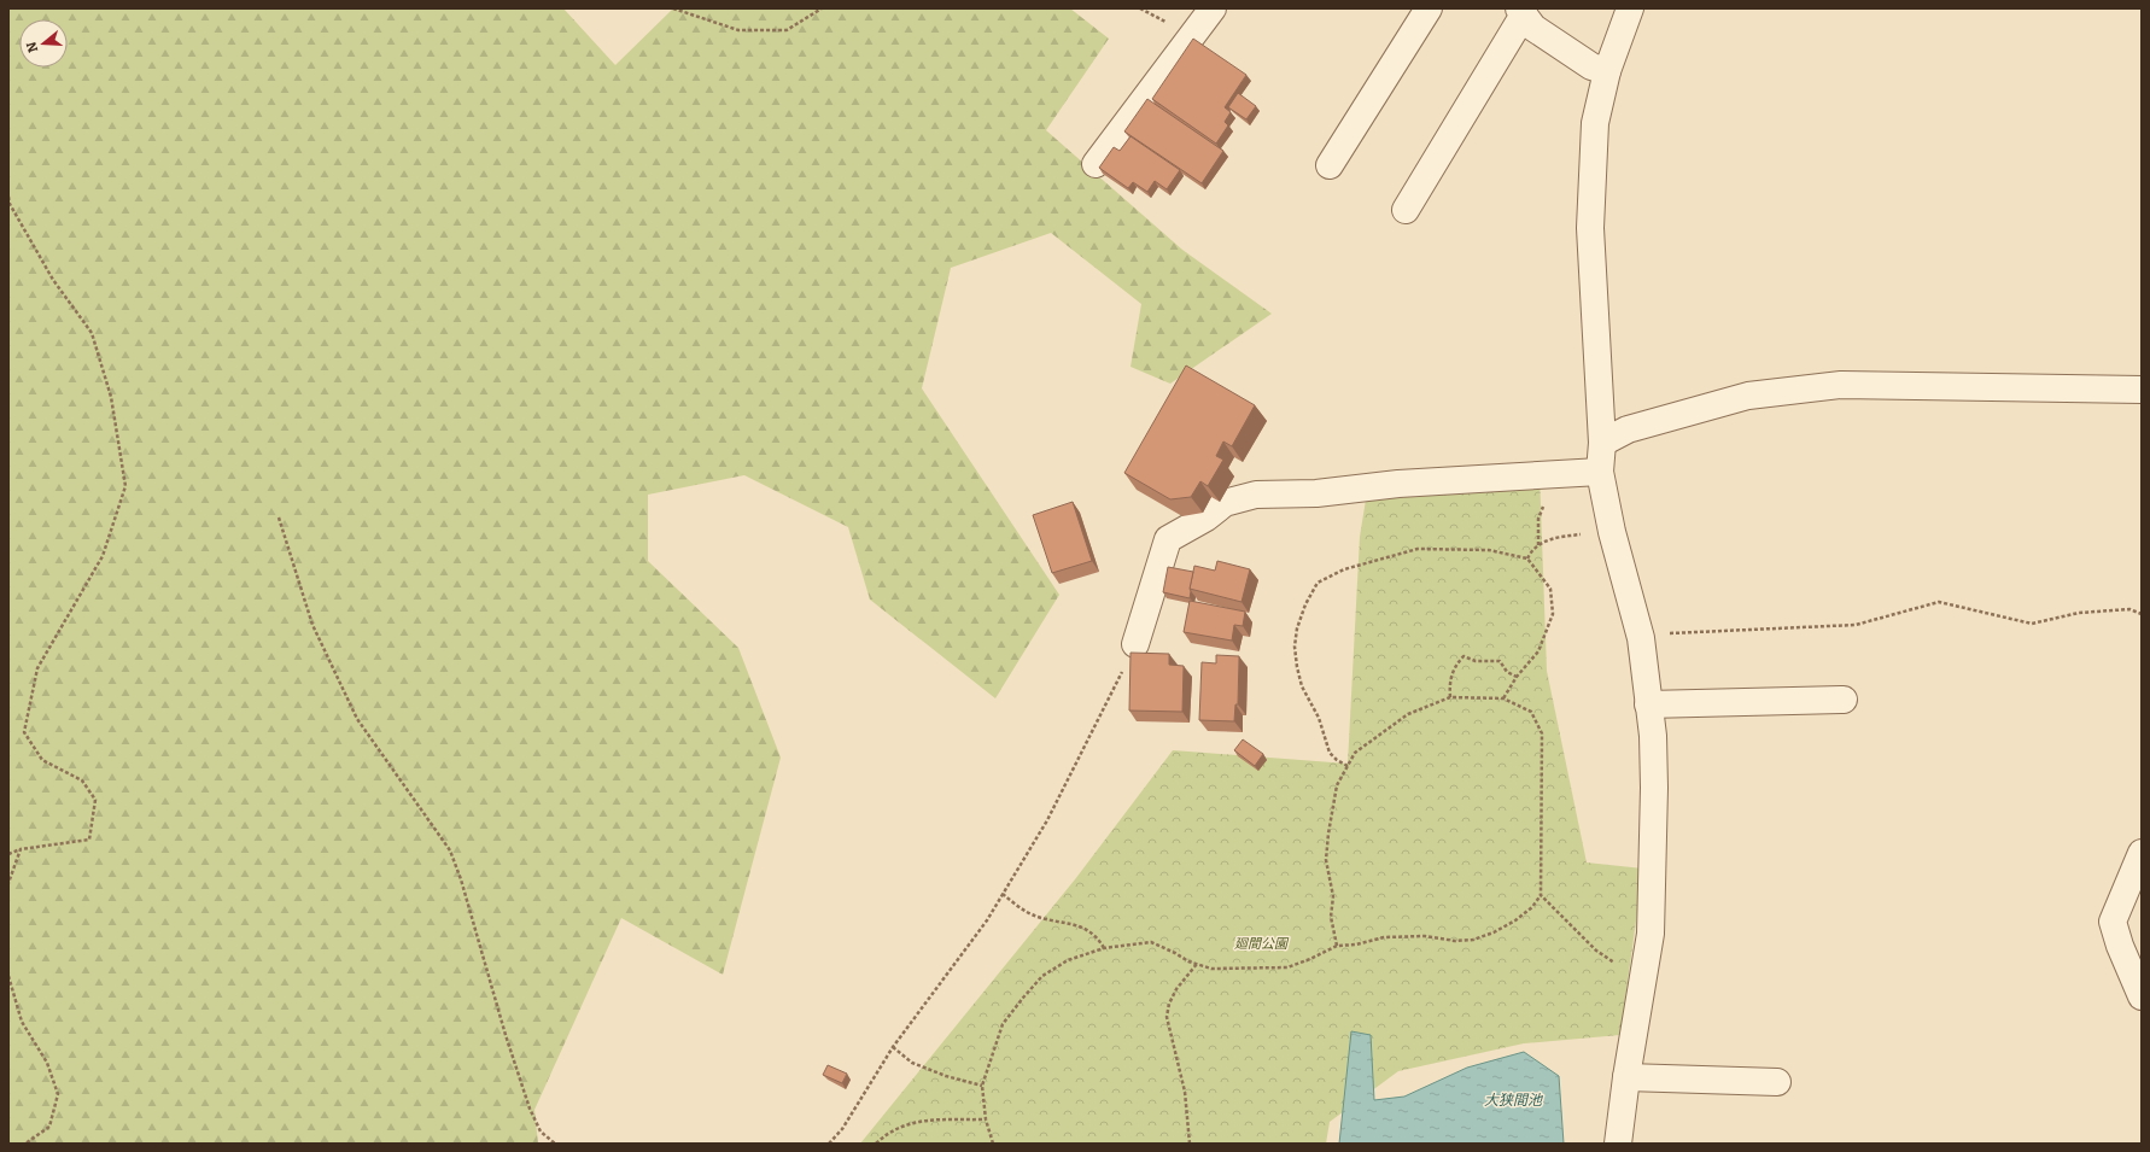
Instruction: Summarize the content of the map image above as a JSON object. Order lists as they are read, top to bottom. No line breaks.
{"water":["大狭間池"],"parks":["廻間公園"],"north":"left"}
